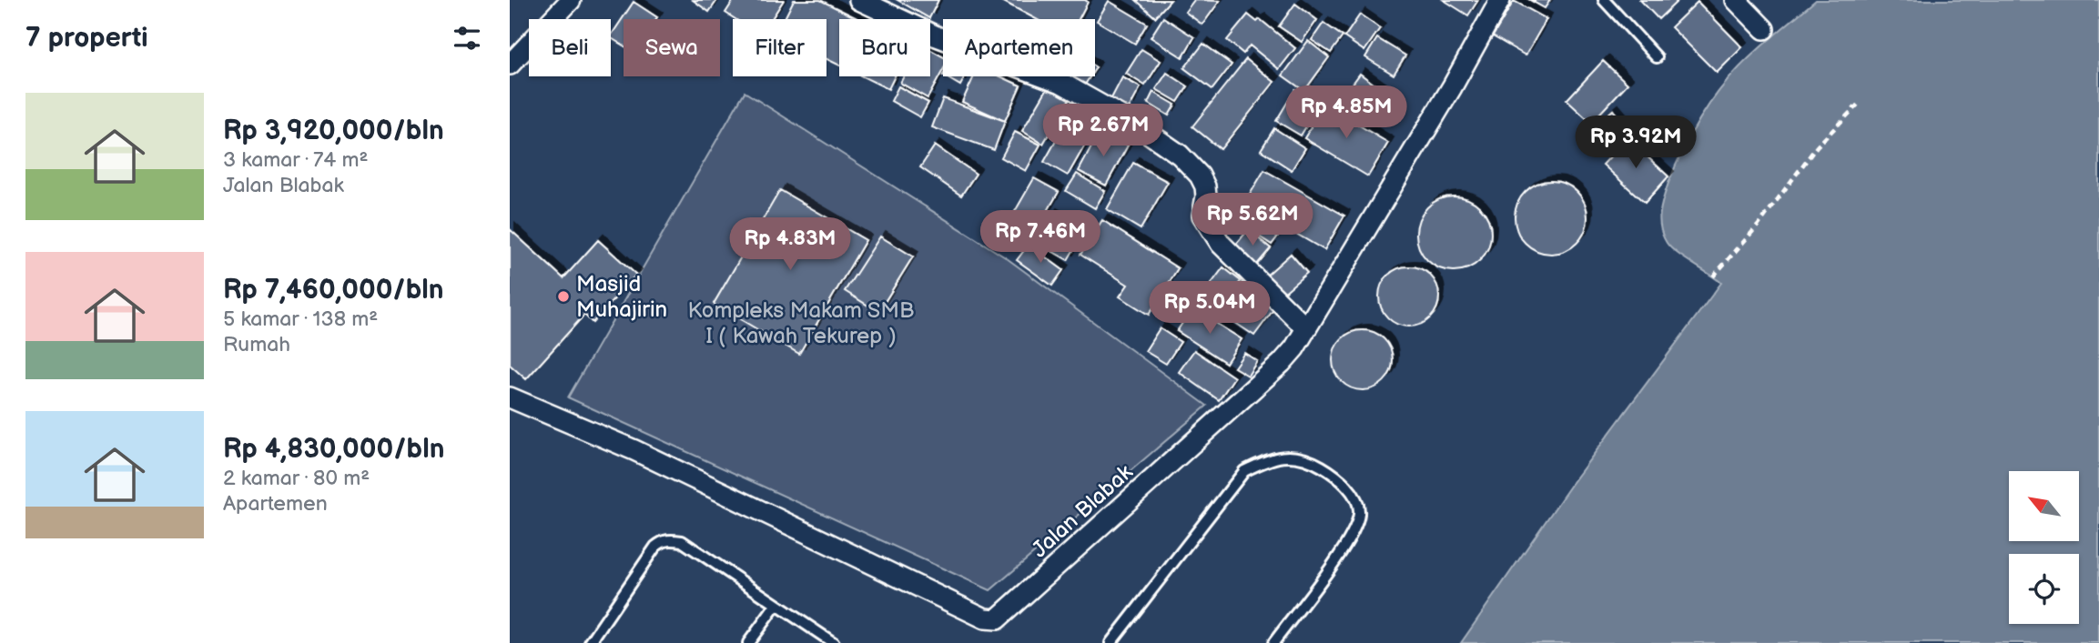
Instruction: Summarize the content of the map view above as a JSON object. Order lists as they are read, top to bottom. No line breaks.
{"streets":{"street":["Jalan Blabak"]},"parks":["Kompleks Makam SMB I ( Kawah Tekurep )"],"places":["Masjid Muhajirin"],"north":"top left","page":{"heading":"7 properti","chip":["Beli","Sewa","Filter","Baru","Apartemen"],"list":[{"name":"Rp 3,920,000/bln","note":"3 kamar · 74 m² · Jalan Blabak"},{"name":"Rp 7,460,000/bln","note":"5 kamar · 138 m² · Rumah"},{"name":"Rp 4,830,000/bln","note":"2 kamar · 80 m² · Apartemen"}],"price":["Rp 4.85M","Rp 2.67M","Rp 3.92M","Rp 5.62M","Rp 7.46M","Rp 4.83M","Rp 5.04M"]}}
